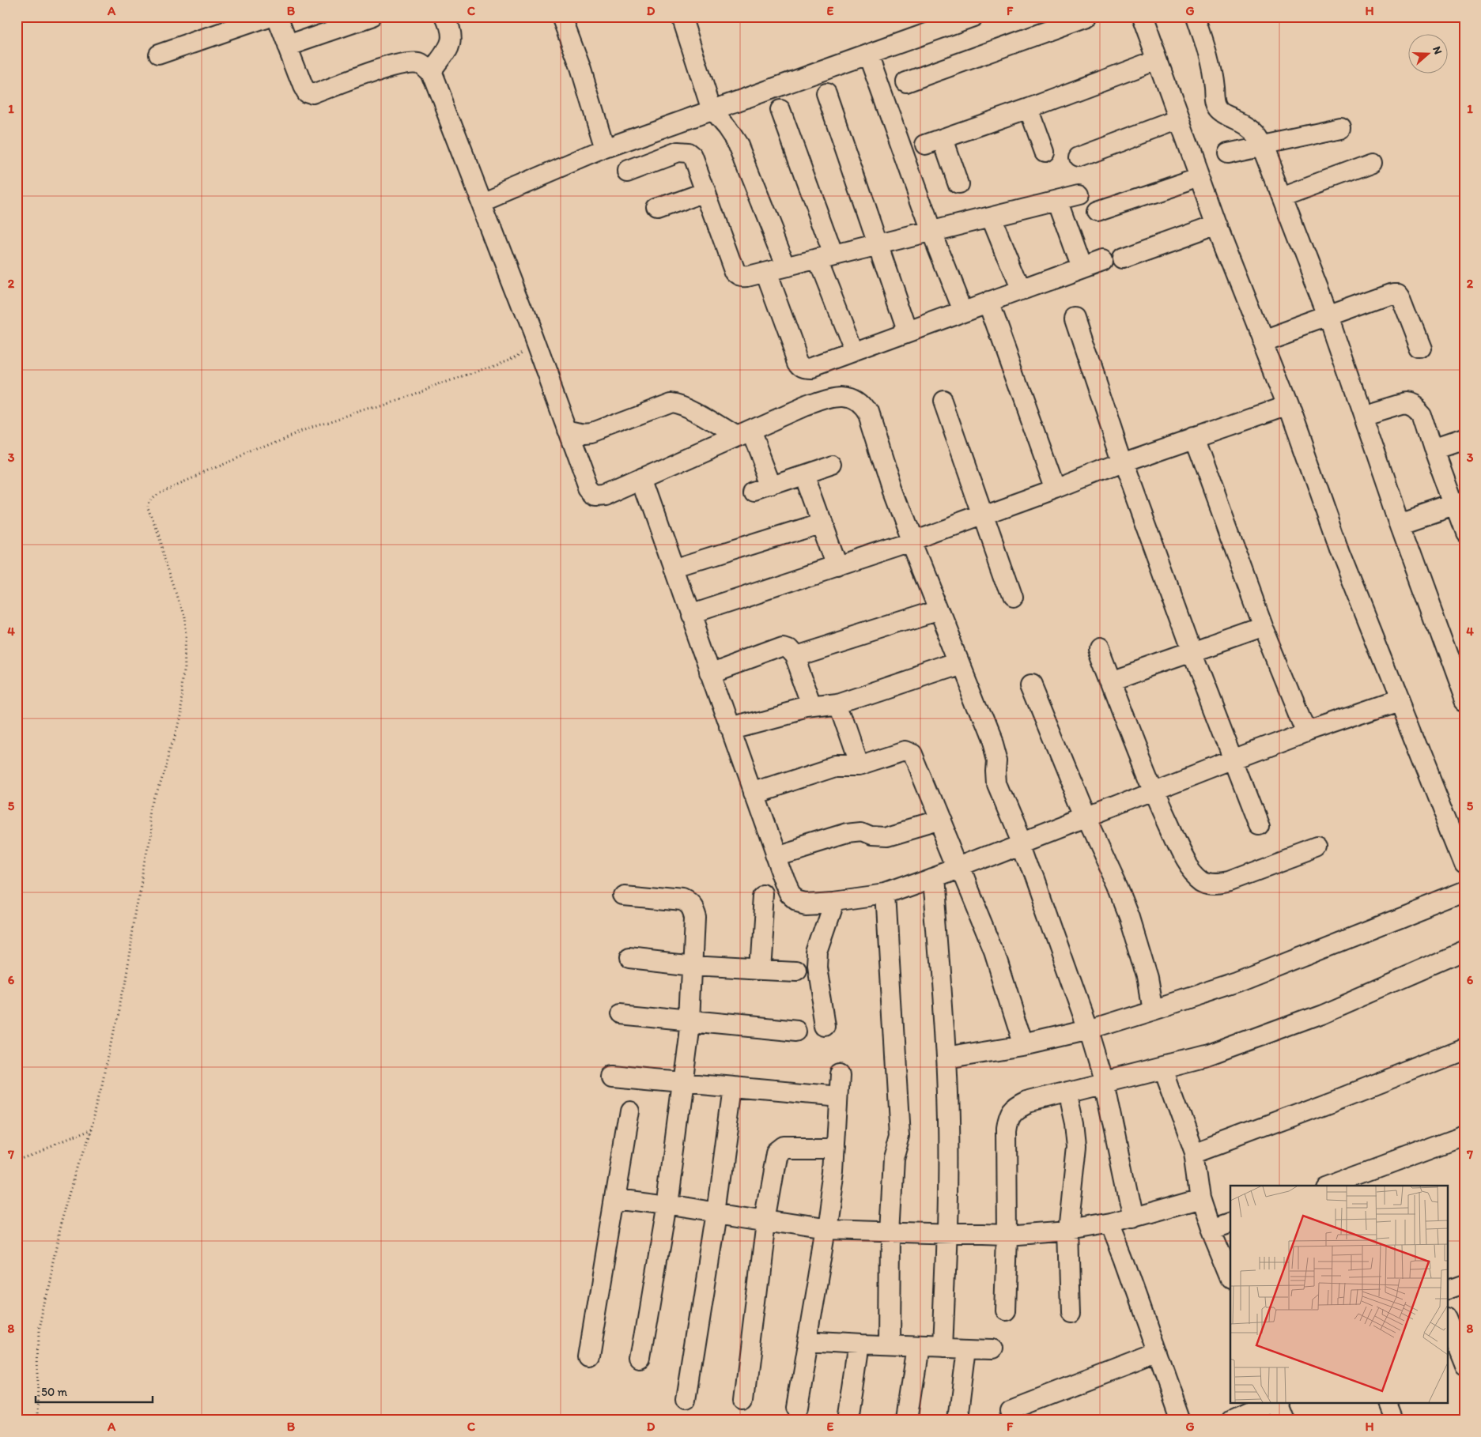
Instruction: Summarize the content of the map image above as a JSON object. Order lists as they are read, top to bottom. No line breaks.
{"scale_bar":"50 m","north":"right","grid":{"columns":["A","B","C","D","E","F","G","H"],"rows":["1","2","3","4","5","6","7","8"]}}
